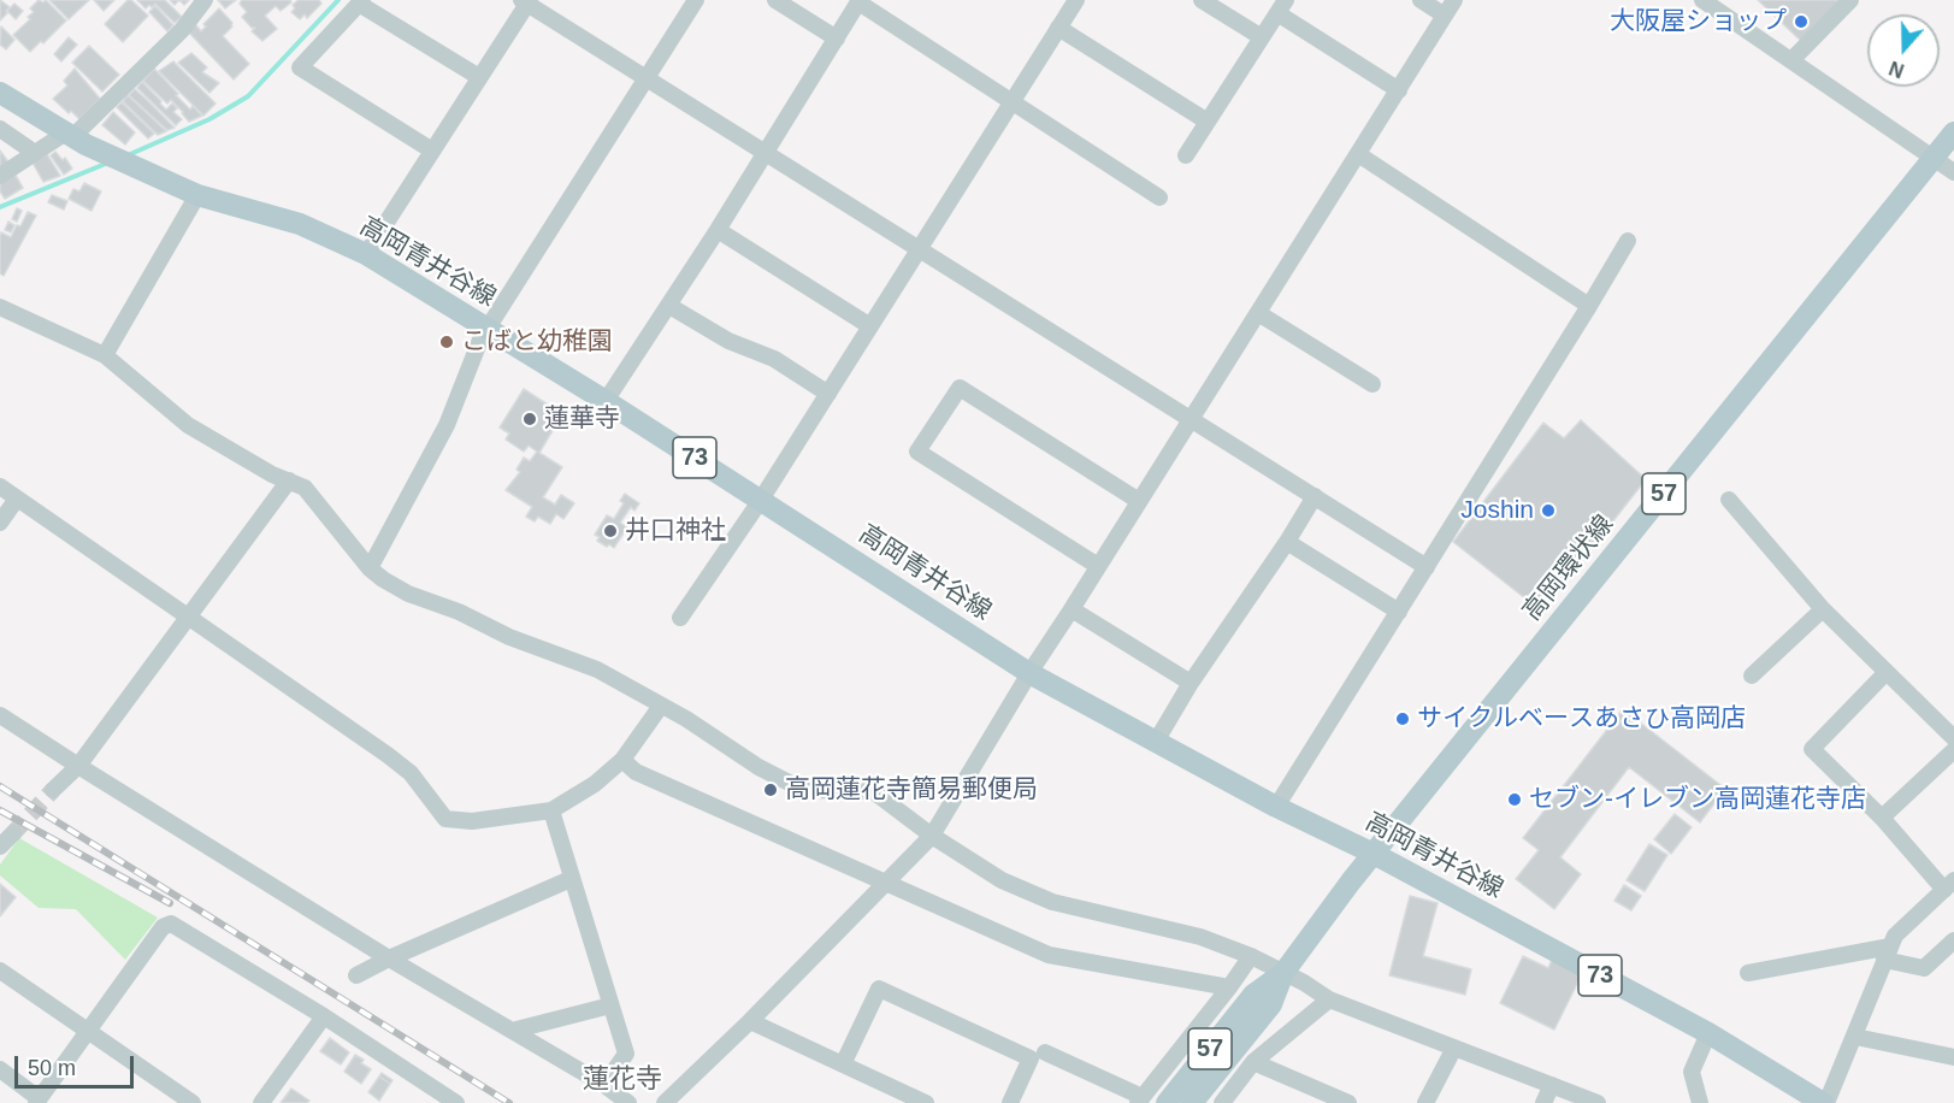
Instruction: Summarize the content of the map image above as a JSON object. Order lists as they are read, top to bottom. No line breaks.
{"streets":{"main road":["高岡青井谷線","73","57","高岡環状線"]},"crossings":[["高岡青井谷線","高岡環状線"]],"districts":["蓮花寺"],"places":["大阪屋ショップ","こばと幼稚園","蓮華寺","Joshin","井口神社","サイクルベースあさひ高岡店","高岡蓮花寺簡易郵便局","セブン-イレブン高岡蓮花寺店"],"scale_bar":"50 m","north":"bottom"}
